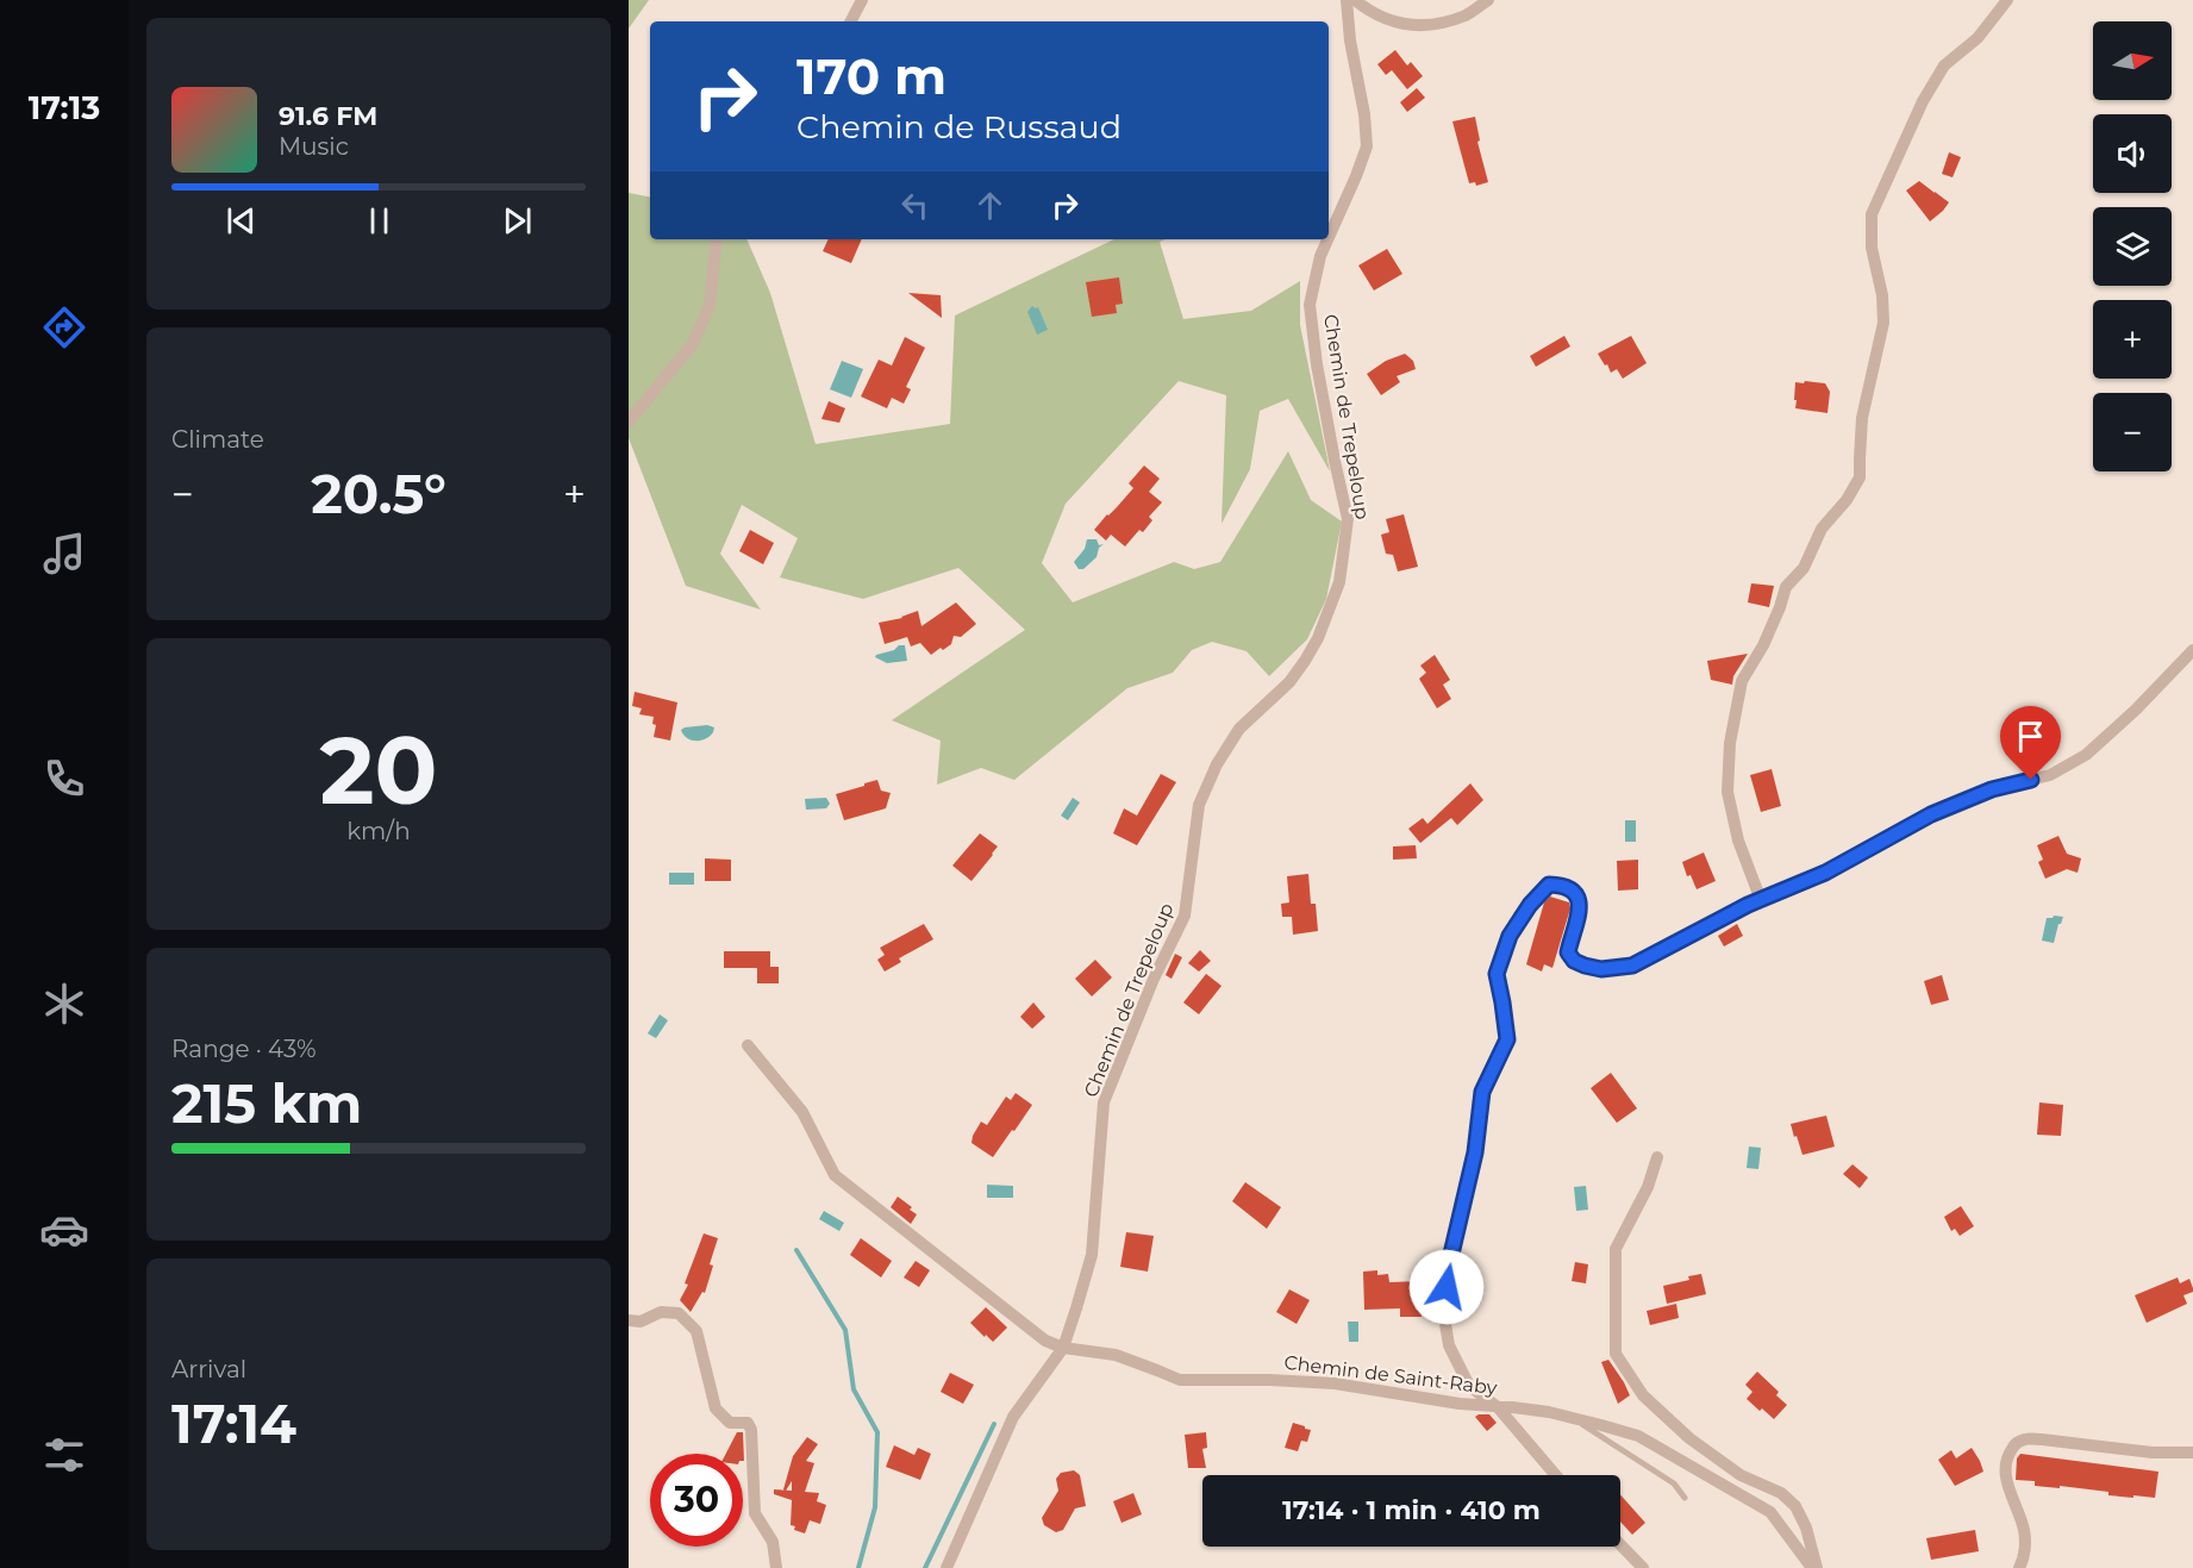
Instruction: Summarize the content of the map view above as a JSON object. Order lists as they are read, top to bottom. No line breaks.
{"streets":{"street":["Chemin de Trepeloup","Chemin de Saint-Raby"]},"crossings":[["Chemin de Trepeloup","Chemin de Saint-Raby"]],"north":"right","page":{"tabs":"17:13","map_buttons":["+","−"],"turn":["170 m","Chemin de Russaud"],"song":["91.6 FM","Music"],"tile":["Climate",["20","km/h"],["Range · 43%","215 km"],["Arrival","17:14"]],"heat":["−","20.5°","+"],"limit":"30","trip":"17:14 · 1 min · 410 m"}}
